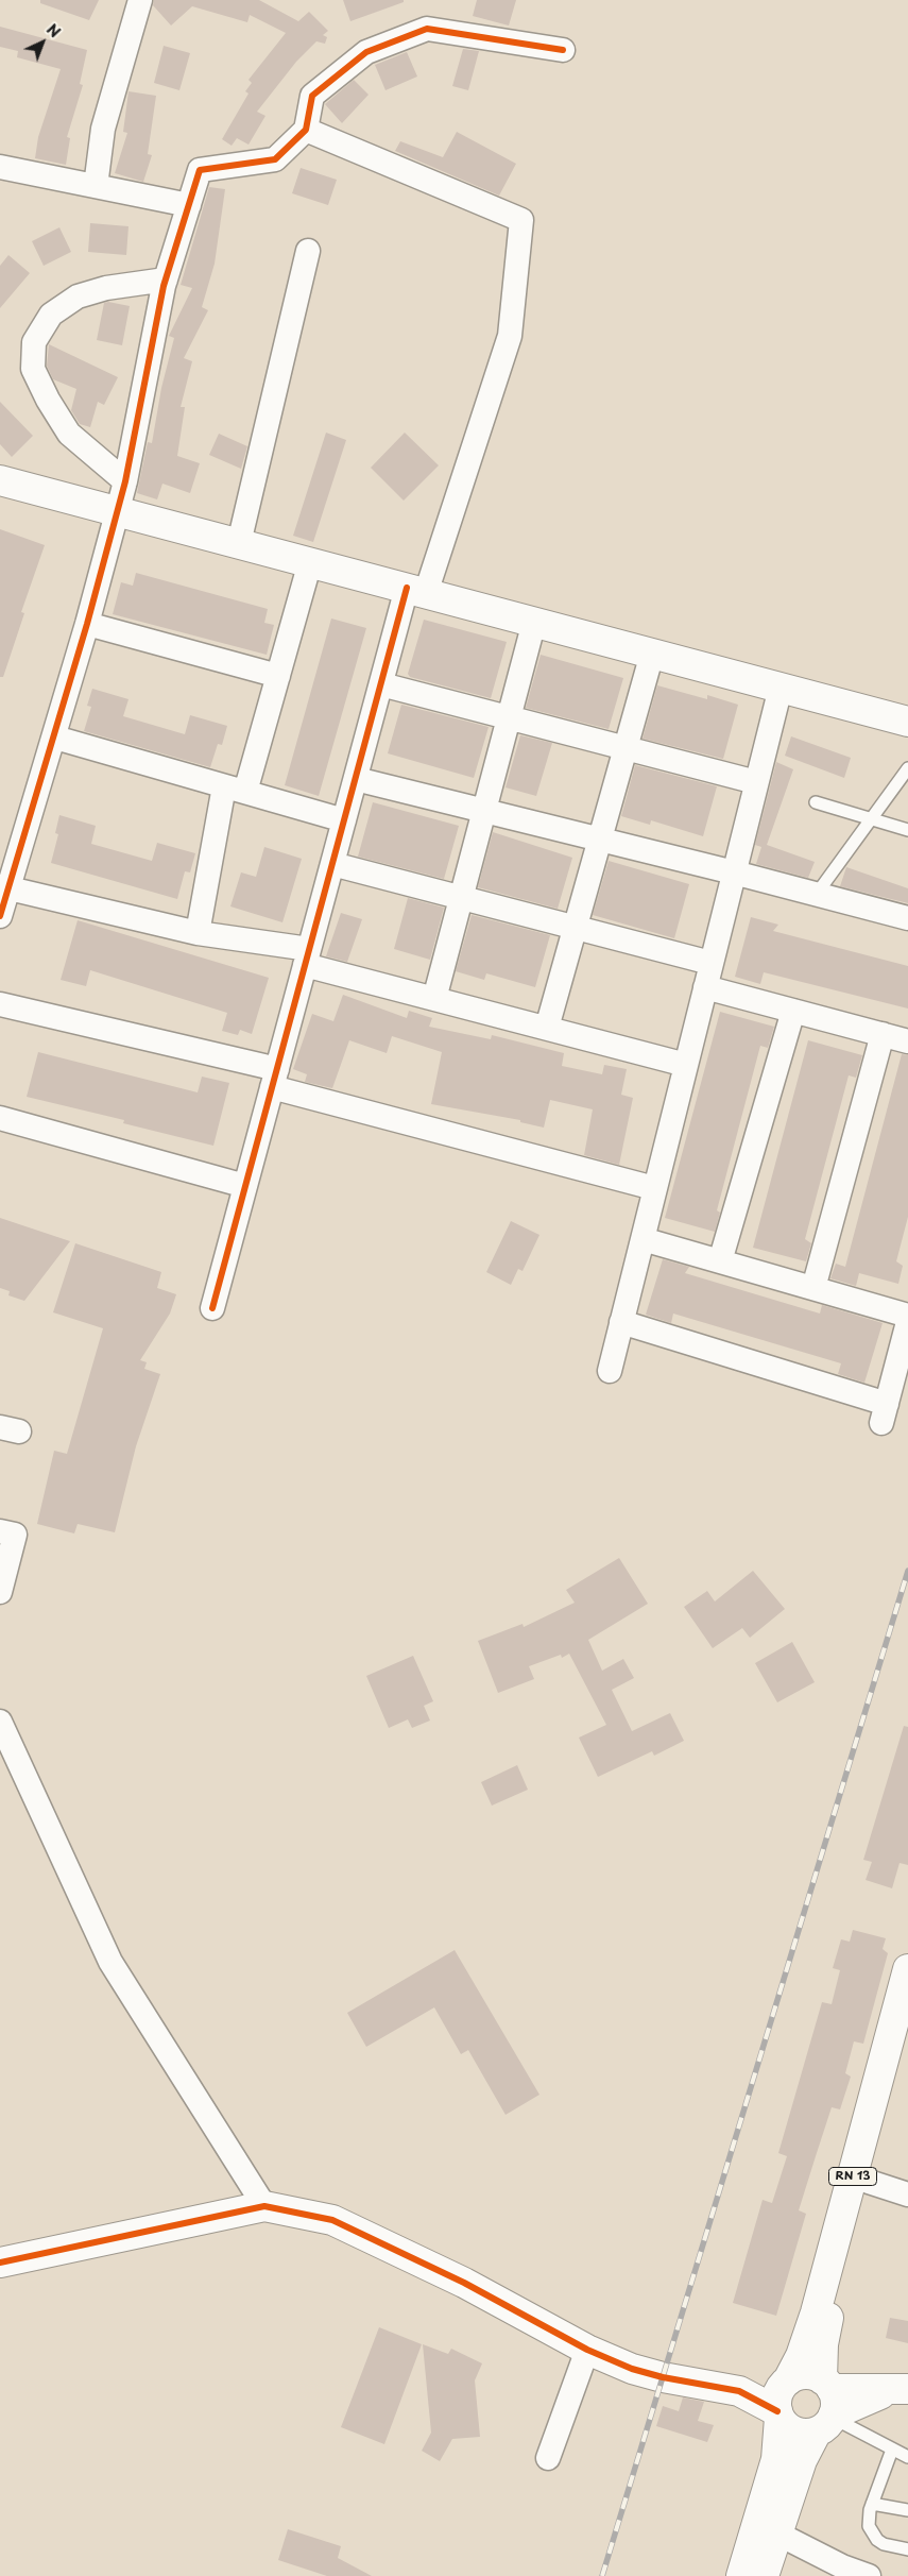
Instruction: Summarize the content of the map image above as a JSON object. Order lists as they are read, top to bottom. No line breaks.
{"streets":{"main road":["RN 13"]},"north":"top right"}
